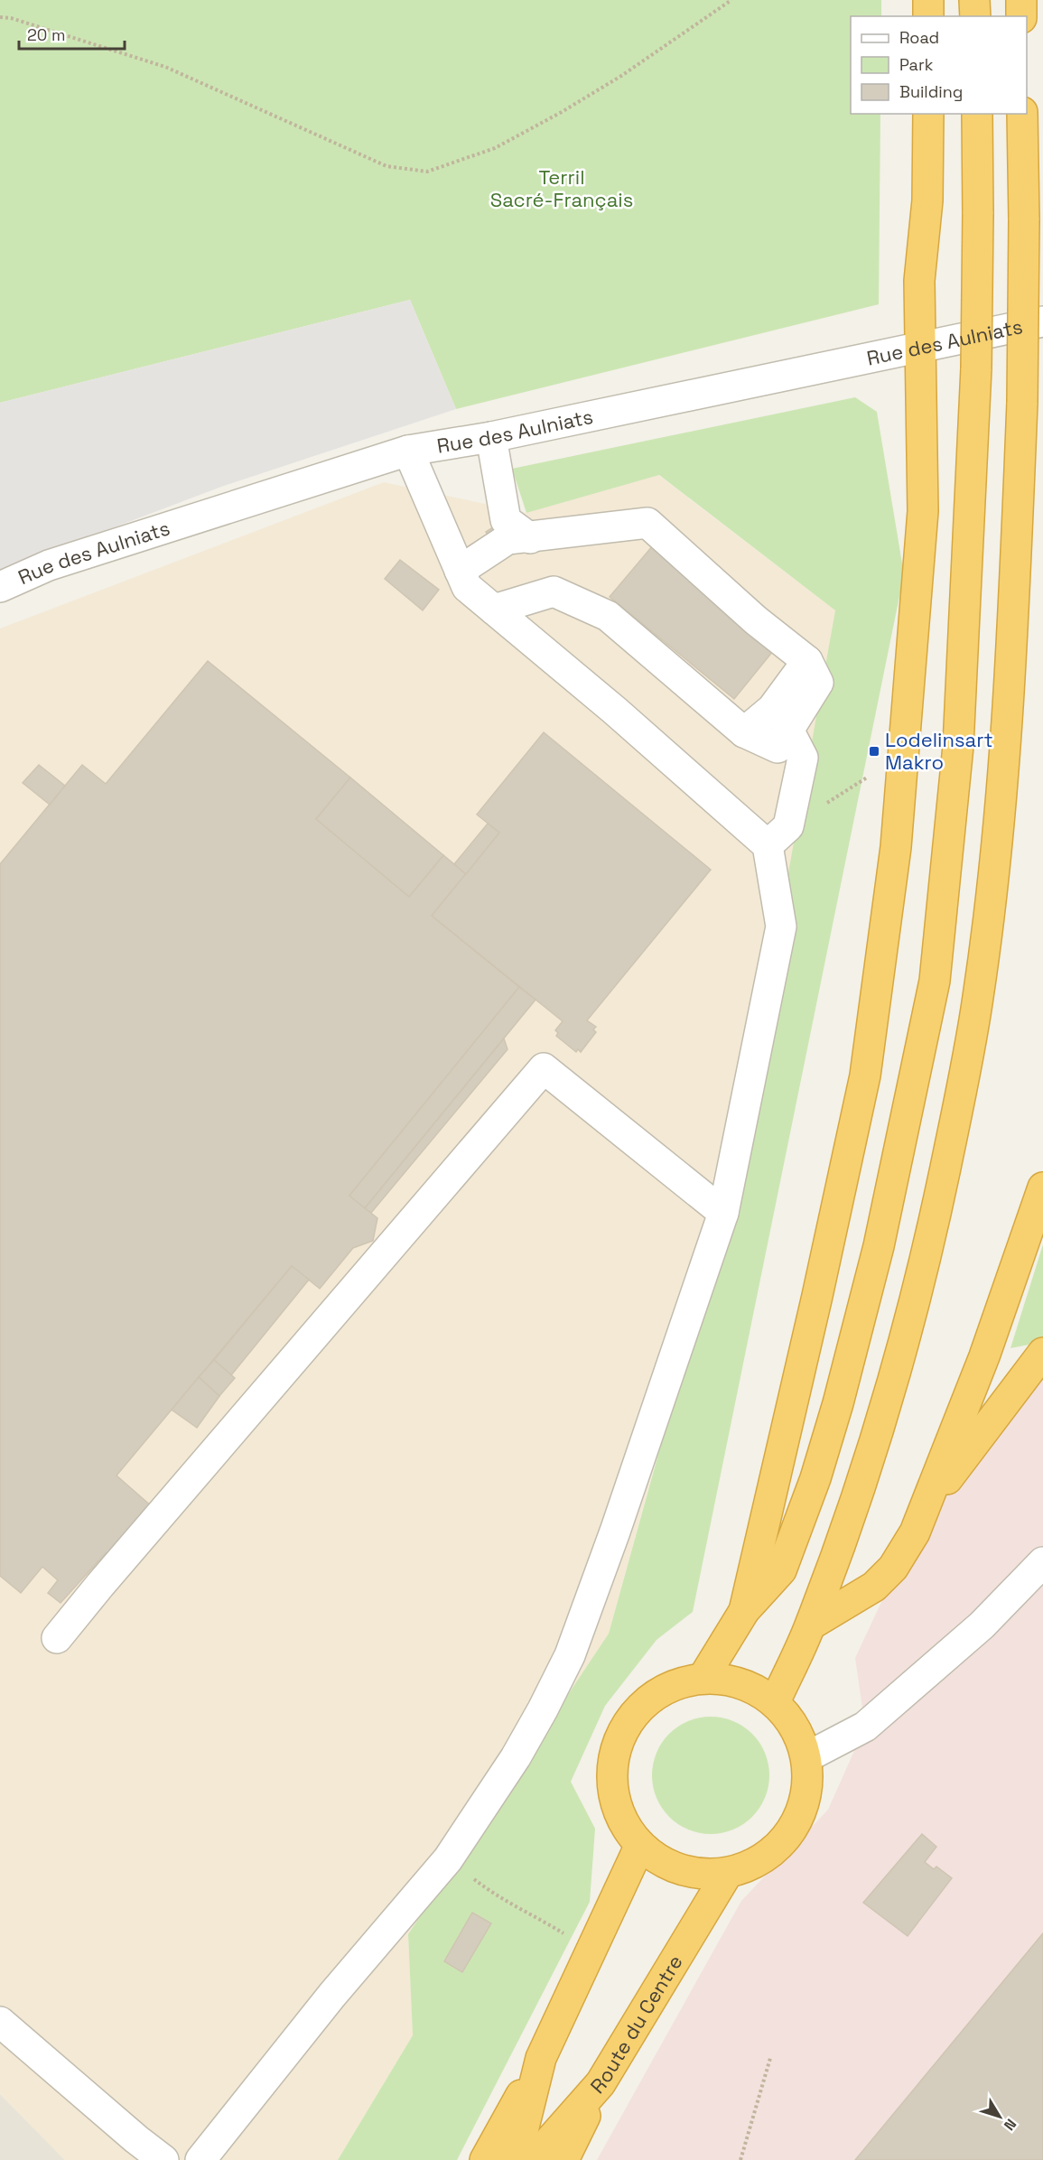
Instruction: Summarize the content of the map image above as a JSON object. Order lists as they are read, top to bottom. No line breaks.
{"streets":{"highway":["Route du Centre"],"street":["Rue des Aulniats"]},"parks":["Terril Sacré-Français"],"places":{"transit":["Lodelinsart Makro"]},"legend":["Road","Park","Building"],"scale_bar":"20 m","north":"bottom right"}
